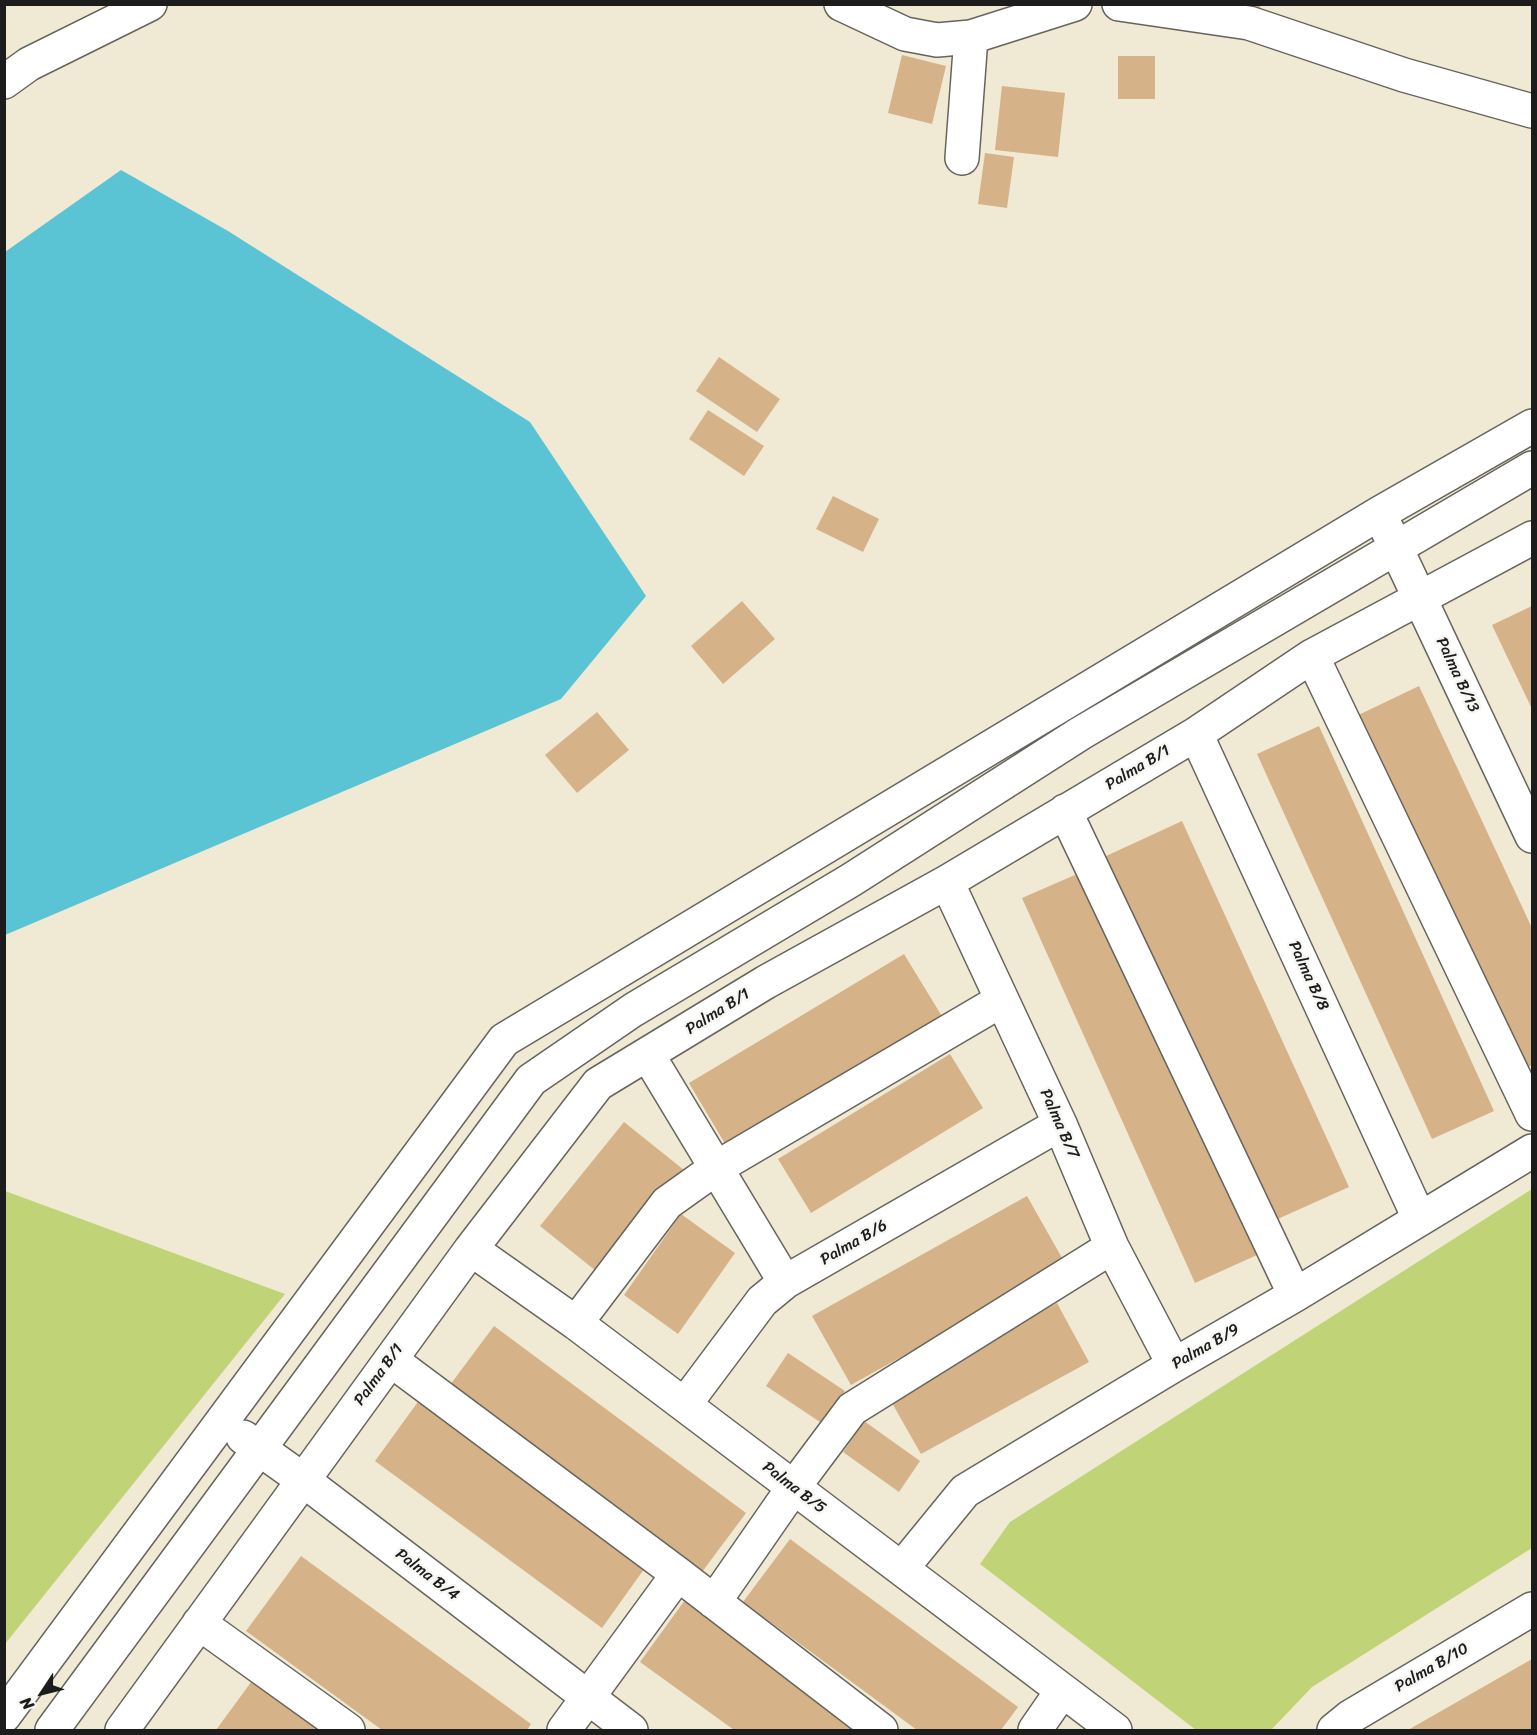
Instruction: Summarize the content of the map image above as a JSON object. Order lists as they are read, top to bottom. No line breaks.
{"streets":{"street":["Palma B/13","Palma B/1","Palma B/8","Palma B/7","Palma B/6","Palma B/9","Palma B/5","Palma B/4","Palma B/10"]},"crossings":[["Palma B/13","Palma B/1"],["Palma B/1","Palma B/8"],["Palma B/1","Palma B/7"],["Palma B/1","Palma B/5"],["Palma B/1","Palma B/4"],["Palma B/8","Palma B/9"],["Palma B/7","Palma B/6"],["Palma B/7","Palma B/9"],["Palma B/6","Palma B/5"],["Palma B/9","Palma B/5"]],"north":"bottom left"}
